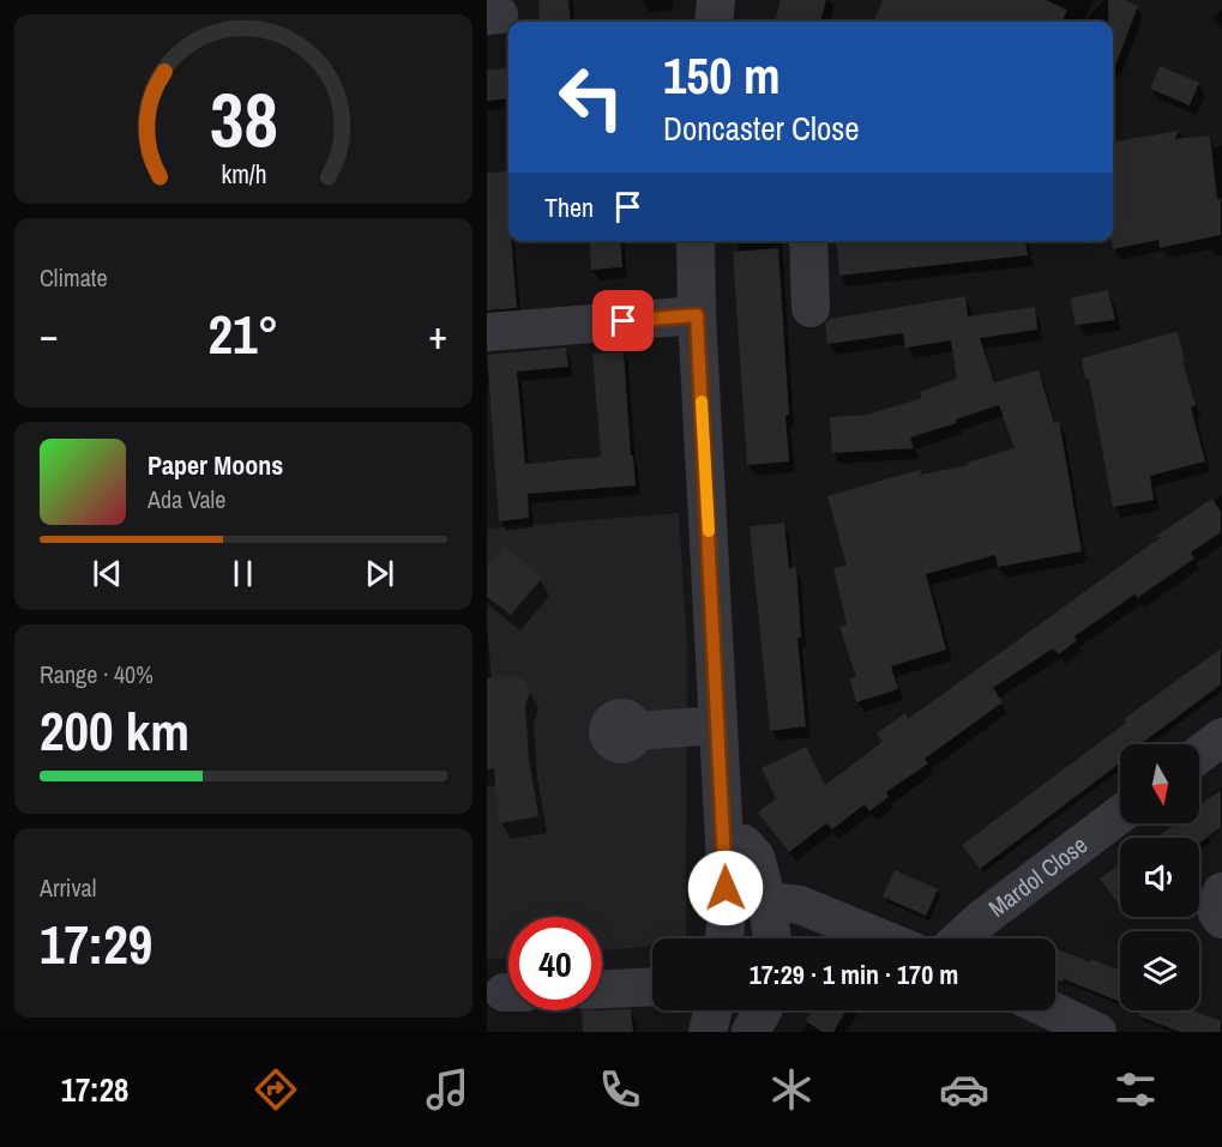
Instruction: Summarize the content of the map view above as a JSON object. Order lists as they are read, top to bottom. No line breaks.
{"streets":{"street":["Mardol Close"]},"north":"bottom","page":{"turn":["150 m","Doncaster Close"],"then":"Then","tile":["Climate",["Range · 40%","200 km"],["Arrival","17:29"]],"heat":["−","21°","+"],"song":["Paper Moons","Ada Vale"],"limit":"40","trip":"17:29 · 1 min · 170 m","tabs":"17:28","gauge":["38","km/h"]}}
